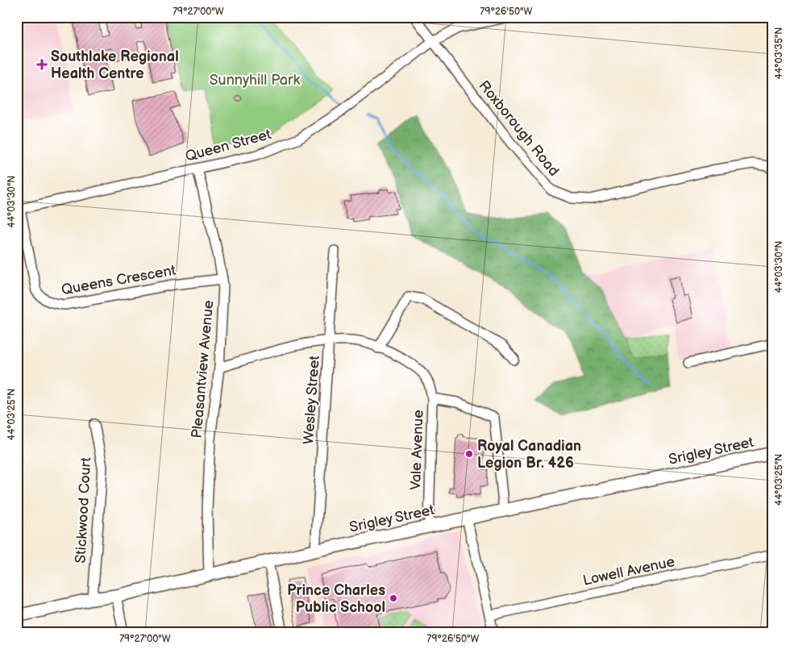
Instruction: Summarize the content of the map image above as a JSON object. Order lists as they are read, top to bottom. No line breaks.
{"streets":{"street":["Roxborough Road","Queen Street","Queens Crescent","Pleasantview Avenue","Wesley Street","Vale Avenue","Srigley Street","Stickwood Court","Lowell Avenue"]},"crossings":[["Roxborough Road","Queen Street"],["Queen Street","Queens Crescent"],["Queen Street","Pleasantview Avenue"],["Queens Crescent","Pleasantview Avenue"],["Pleasantview Avenue","Vale Avenue"],["Pleasantview Avenue","Srigley Street"],["Wesley Street","Vale Avenue"],["Wesley Street","Srigley Street"],["Vale Avenue","Srigley Street"],["Srigley Street","Stickwood Court"]],"parks":["Sunnyhill Park"],"places":{"health":["Southlake Regional Health Centre"],"other":["Royal Canadian Legion Br. 426","Prince Charles Public School"]},"coordinates":["79°27'00\"W","79°26'50\"W","44°03'35\"N","44°03'30\"N","44°03'25\"N"]}
